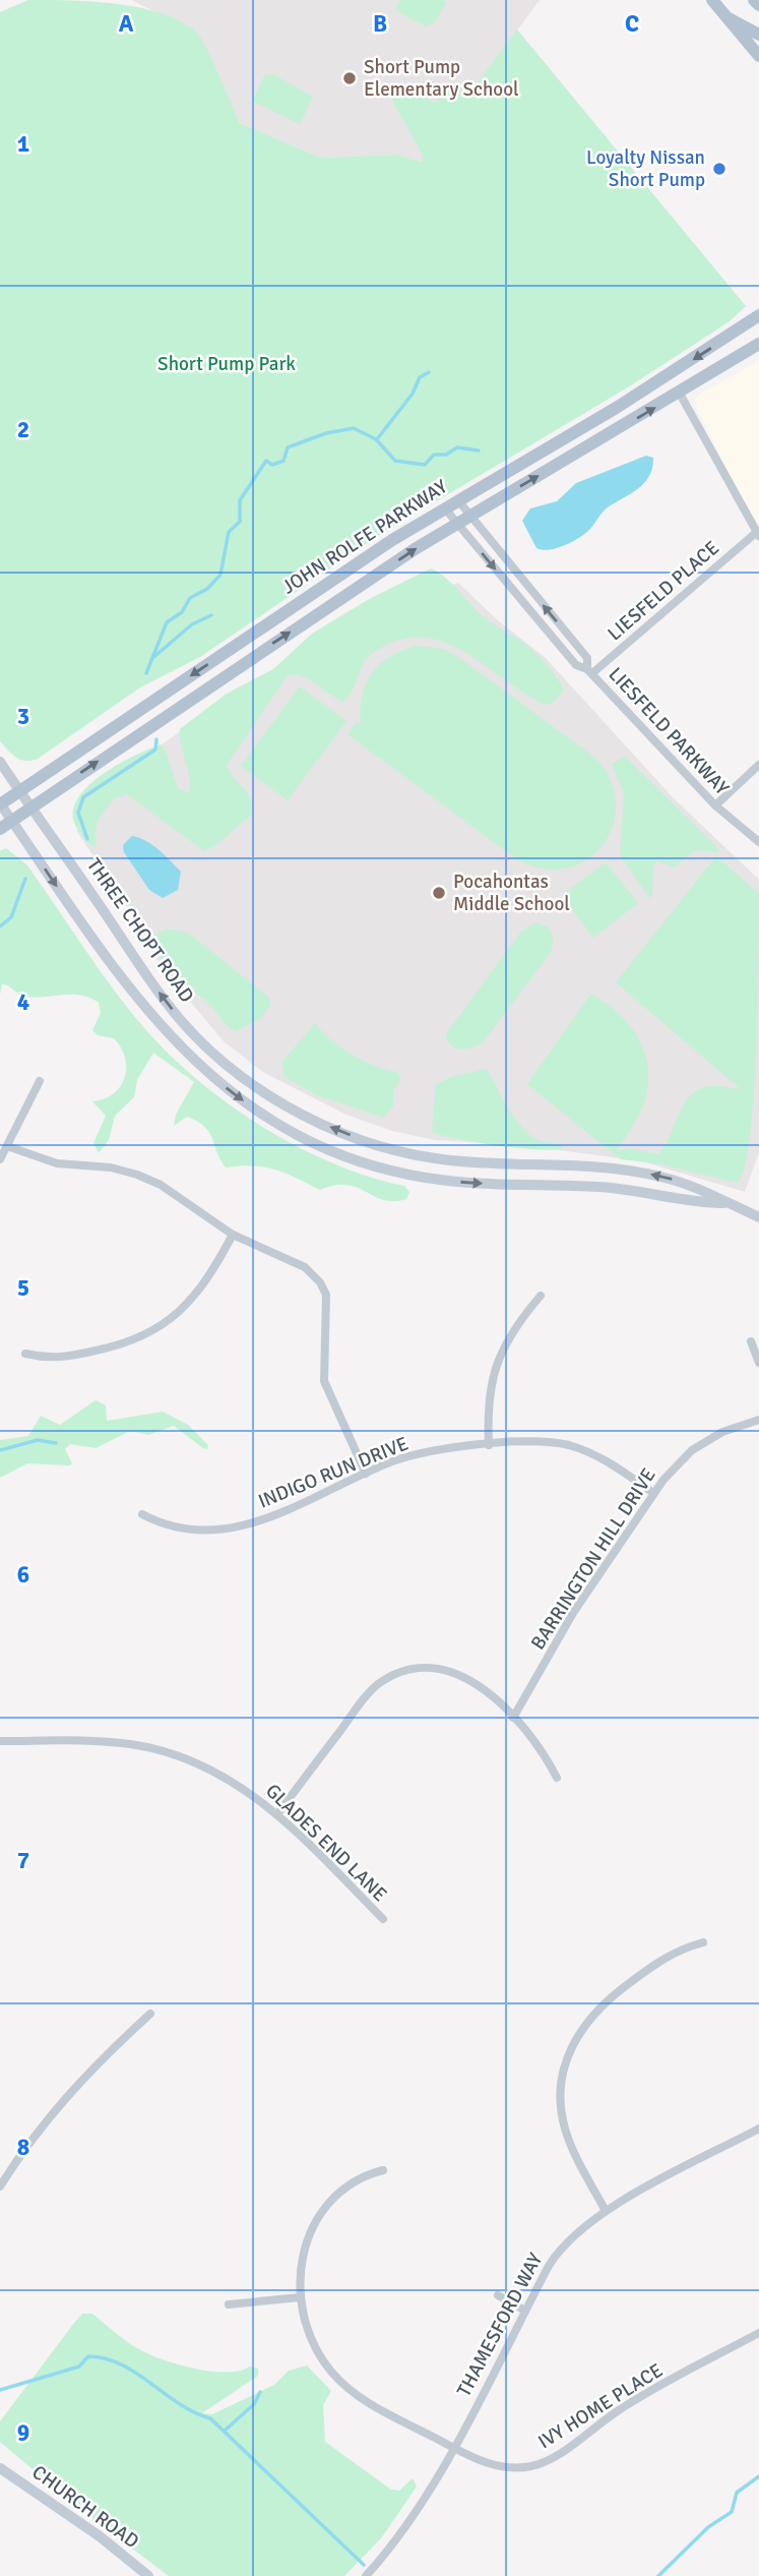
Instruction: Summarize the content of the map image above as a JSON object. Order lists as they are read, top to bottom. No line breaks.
{"streets":{"main road":["JOHN ROLFE PARKWAY","THREE CHOPT ROAD","CHURCH ROAD"],"street":["LIESFELD PLACE","LIESFELD PARKWAY","INDIGO RUN DRIVE","BARRINGTON HILL DRIVE","GLADES END LANE","THAMESFORD WAY","IVY HOME PLACE"]},"crossings":[["JOHN ROLFE PARKWAY","LIESFELD PARKWAY"],["JOHN ROLFE PARKWAY","THREE CHOPT ROAD"],["LIESFELD PLACE","LIESFELD PARKWAY"],["INDIGO RUN DRIVE","BARRINGTON HILL DRIVE"],["THAMESFORD WAY","IVY HOME PLACE"]],"parks":["Short Pump Park"],"places":["Short Pump Elementary School","Loyalty Nissan Short Pump","Pocahontas Middle School"],"grid":{"columns":["A","B","C"],"rows":["1","2","3","4","5","6","7","8","9"]}}
